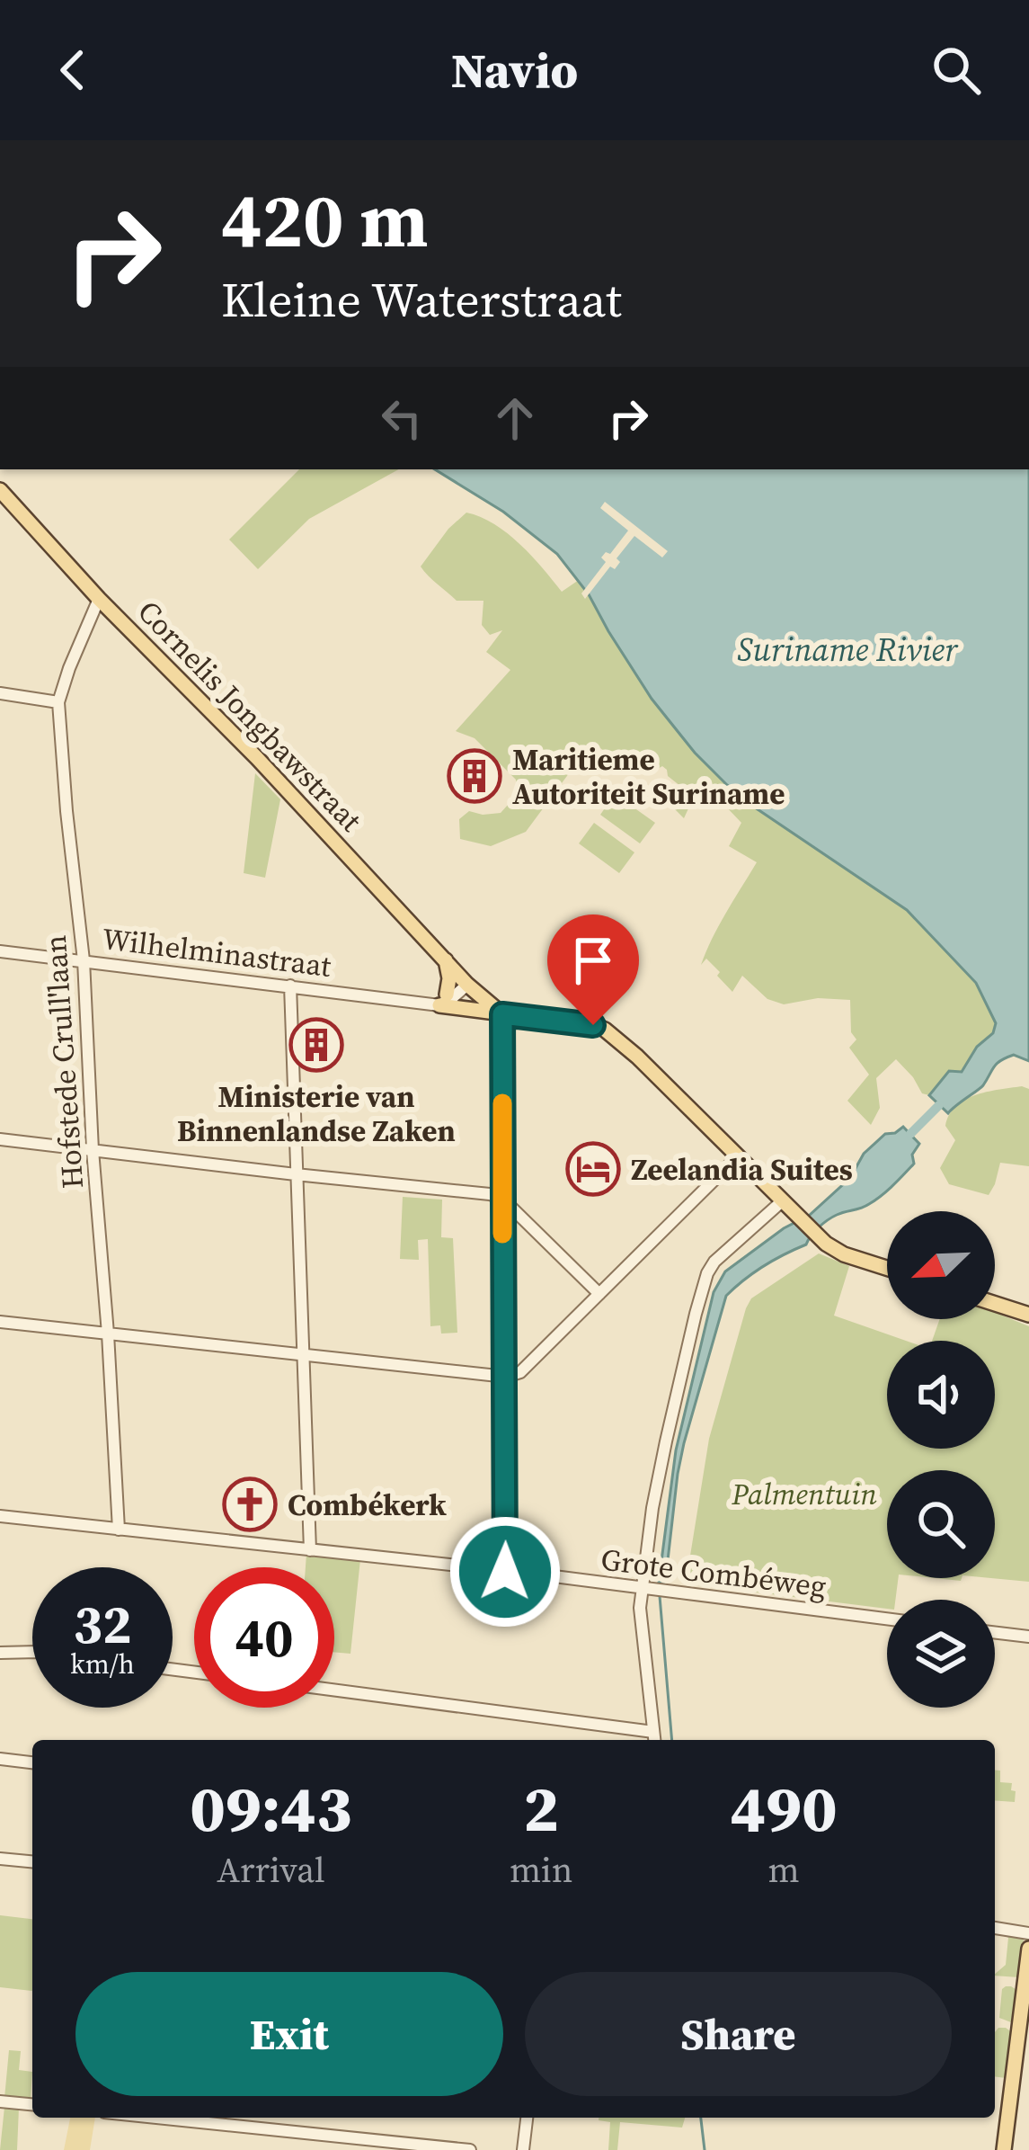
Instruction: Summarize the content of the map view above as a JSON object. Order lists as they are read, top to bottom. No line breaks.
{"streets":{"main road":["Cornelis Jongbawstraat"],"street":["Wilhelminastraat","Hofstede Crull'laan","Grote Combéweg"]},"crossings":[["Cornelis Jongbawstraat","Hofstede Crull'laan"],["Wilhelminastraat","Hofstede Crull'laan"],["Hofstede Crull'laan","Grote Combéweg"]],"water":["Suriname Rivier"],"parks":["Palmentuin"],"places":{"building":["Maritieme Autoriteit Suriname","Ministerie van Binnenlandse Zaken"],"hotel":["Zeelandia Suites"],"church":["Combékerk"]},"north":"bottom left","page":{"header":"Navio","turn":["420 m","Kleine Waterstraat"],"speed":"32 km/h","limit":"40","eta":["09:43","Arrival","2","min","490","m"],"buttons":["Exit","Share"]}}
